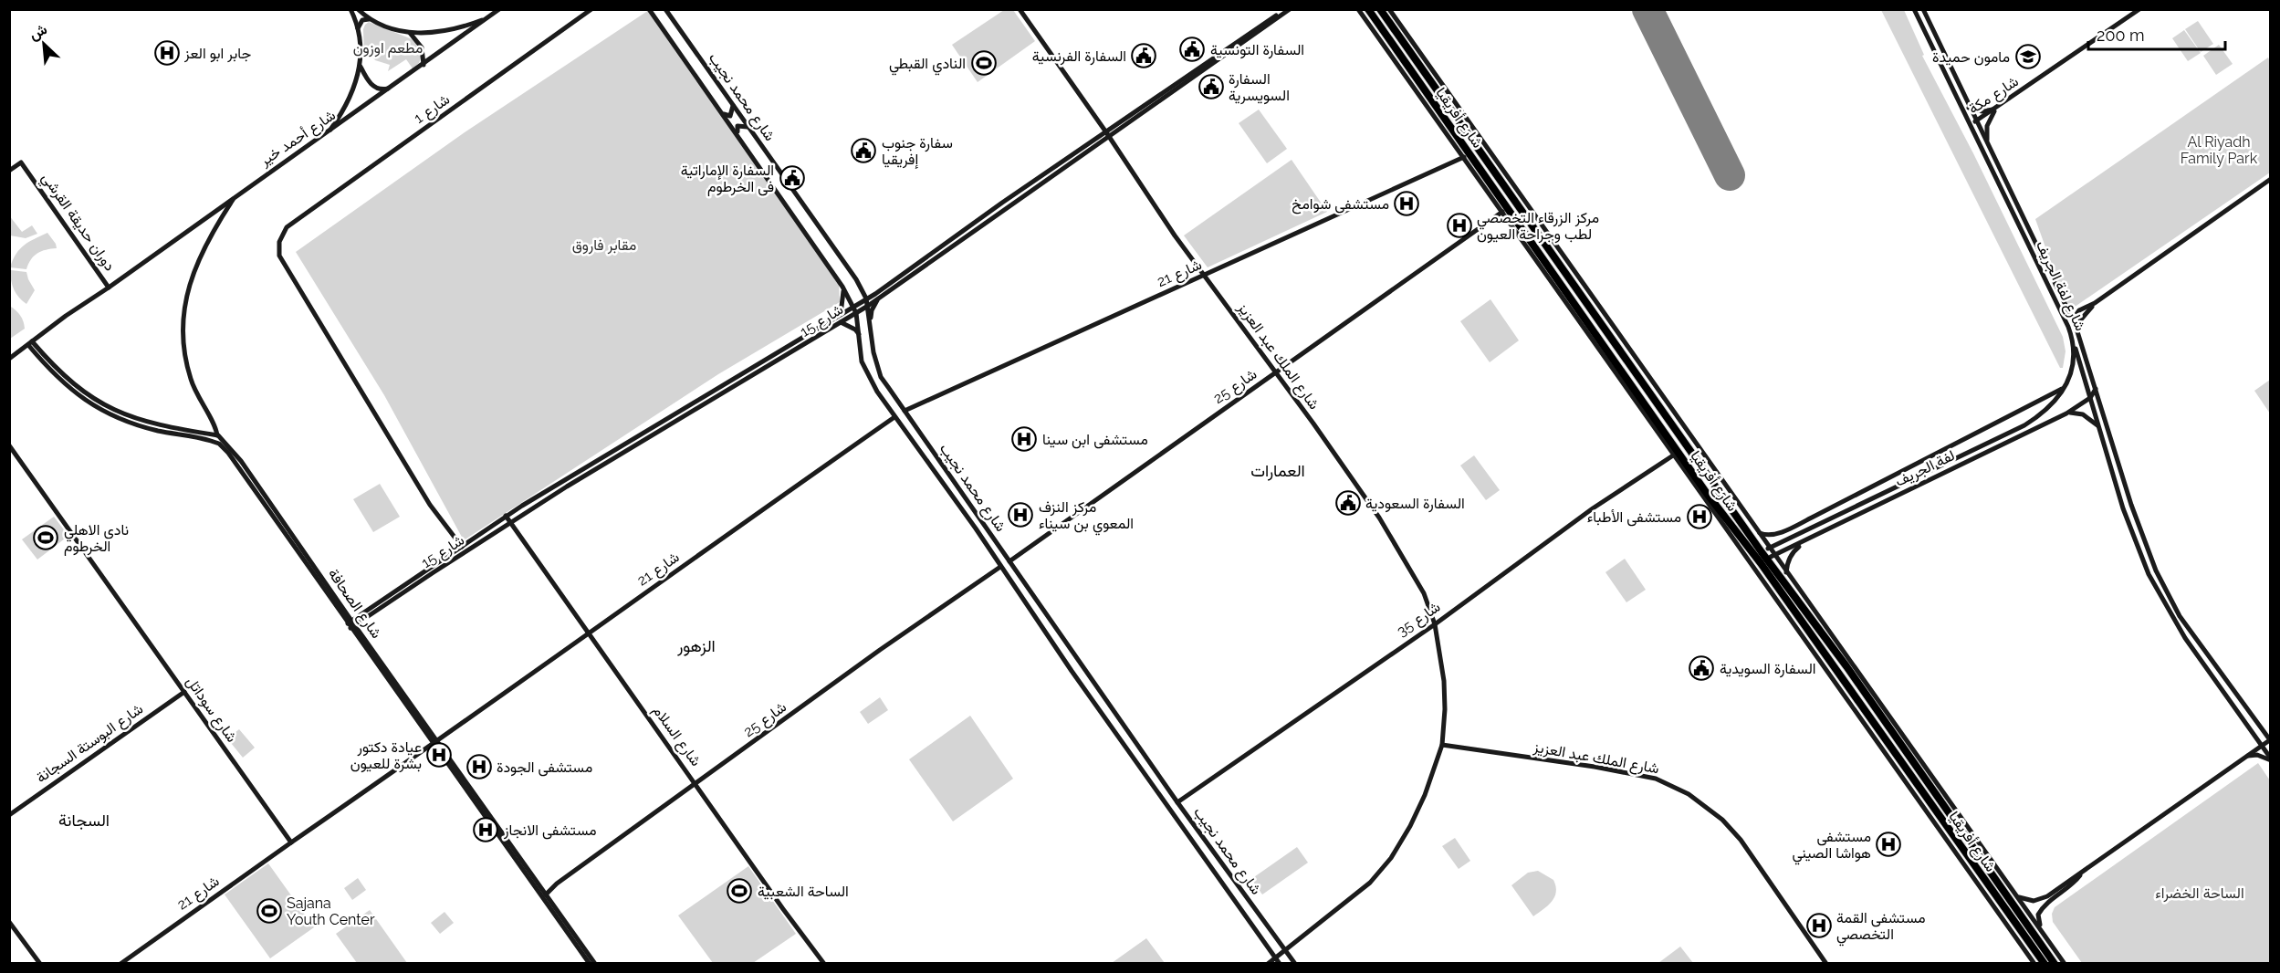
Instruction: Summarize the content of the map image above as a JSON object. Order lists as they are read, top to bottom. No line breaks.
{"streets":{"highway":["شارع أفريقيا"],"street":["شارع مكة","شارع محمد نجيب","شارع 1","شارع أحمد خير","دوران حديقة القرشي","شارع 21","شارع لفة الجريف","شارع 15","شارع الملك عبد العزيز","شارع 25","لفة الجريف","شارع الصحافة","شارع 35","شارع سوداتل","شارع السلام","شارع البوستة السجانة"]},"crossings":[["شارع مكة","شارع لفة الجريف"],["شارع محمد نجيب","شارع 21"],["شارع محمد نجيب","شارع 15"],["شارع محمد نجيب","شارع الملك عبد العزيز"],["شارع محمد نجيب","شارع 25"],["شارع محمد نجيب","شارع 35"],["شارع أفريقيا","شارع 21"],["شارع أفريقيا","شارع لفة الجريف"],["شارع أفريقيا","شارع 25"],["شارع أفريقيا","لفة الجريف"],["شارع أفريقيا","شارع 35"],["شارع أحمد خير","دوران حديقة القرشي"],["شارع أحمد خير","شارع الصحافة"],["دوران حديقة القرشي","شارع الصحافة"],["شارع 21","شارع الملك عبد العزيز"],["شارع 21","شارع الصحافة"],["شارع 21","شارع سوداتل"],["شارع 21","شارع السلام"],["شارع لفة الجريف","لفة الجريف"],["شارع 15","شارع الملك عبد العزيز"],["شارع 15","شارع الصحافة"],["شارع 15","شارع السلام"],["شارع الملك عبد العزيز","شارع 25"],["شارع الملك عبد العزيز","شارع 35"],["شارع 25","شارع الصحافة"],["شارع 25","شارع السلام"],["شارع سوداتل","شارع البوستة السجانة"]],"districts":["العمارات","الزهور","السجانة"],"parks":["مطعم اوزون","Al Riyadh Family Park","مقابر فاروق","الساحة الخضراء"],"places":{"public building":["السفارة التونسية","السفارة الفرنسية","السفارة السويسرية","سفارة جنوب إفريقيا","السفارة الإماراتية فى الخرطوم","السفارة السعودية","السفارة السويدية"],"hospital":["جابر ابو العز","مستشفى شوامخ","مركز الزرقاء التخصصي لطب وجراحة العيون","مستشفى ابن سينا","مركز النزف المعوي بن سيناء","مستشفی الأطباء","عيادة دكتور بشرة للعيون","مستشفى الجودة","مستشفى الانجاز","مستشفى هواشا الصيني","مستشفى القمة التخصصي"],"school or university":["مامون حميدة"],"sports":["النادي القبطي","نادي الاهلي الخرطوم","الساحة الشعبية","Sajana Youth Center"]},"scale_bar":"200 m","north":"top left"}
